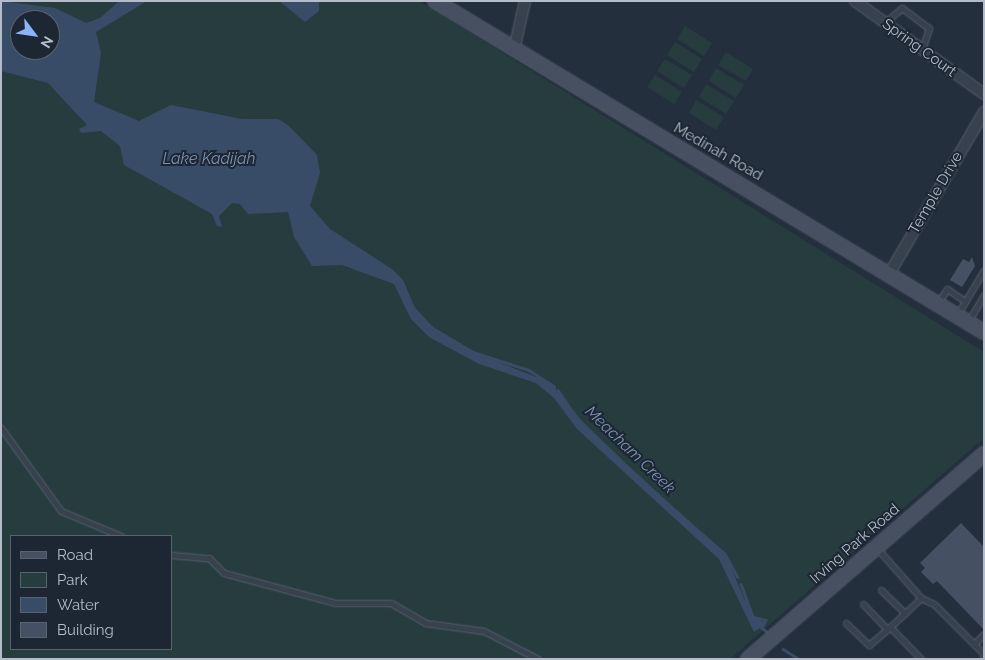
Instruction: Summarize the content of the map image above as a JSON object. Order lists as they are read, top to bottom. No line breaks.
{"streets":{"main road":["Medinah Road","Irving Park Road"],"street":["Spring Court","Temple Drive"]},"crossings":[["Medinah Road","Temple Drive"]],"water":["Lake Kadijah","Meacham Creek"],"legend":["Road","Park","Water","Building"],"north":"bottom right"}
